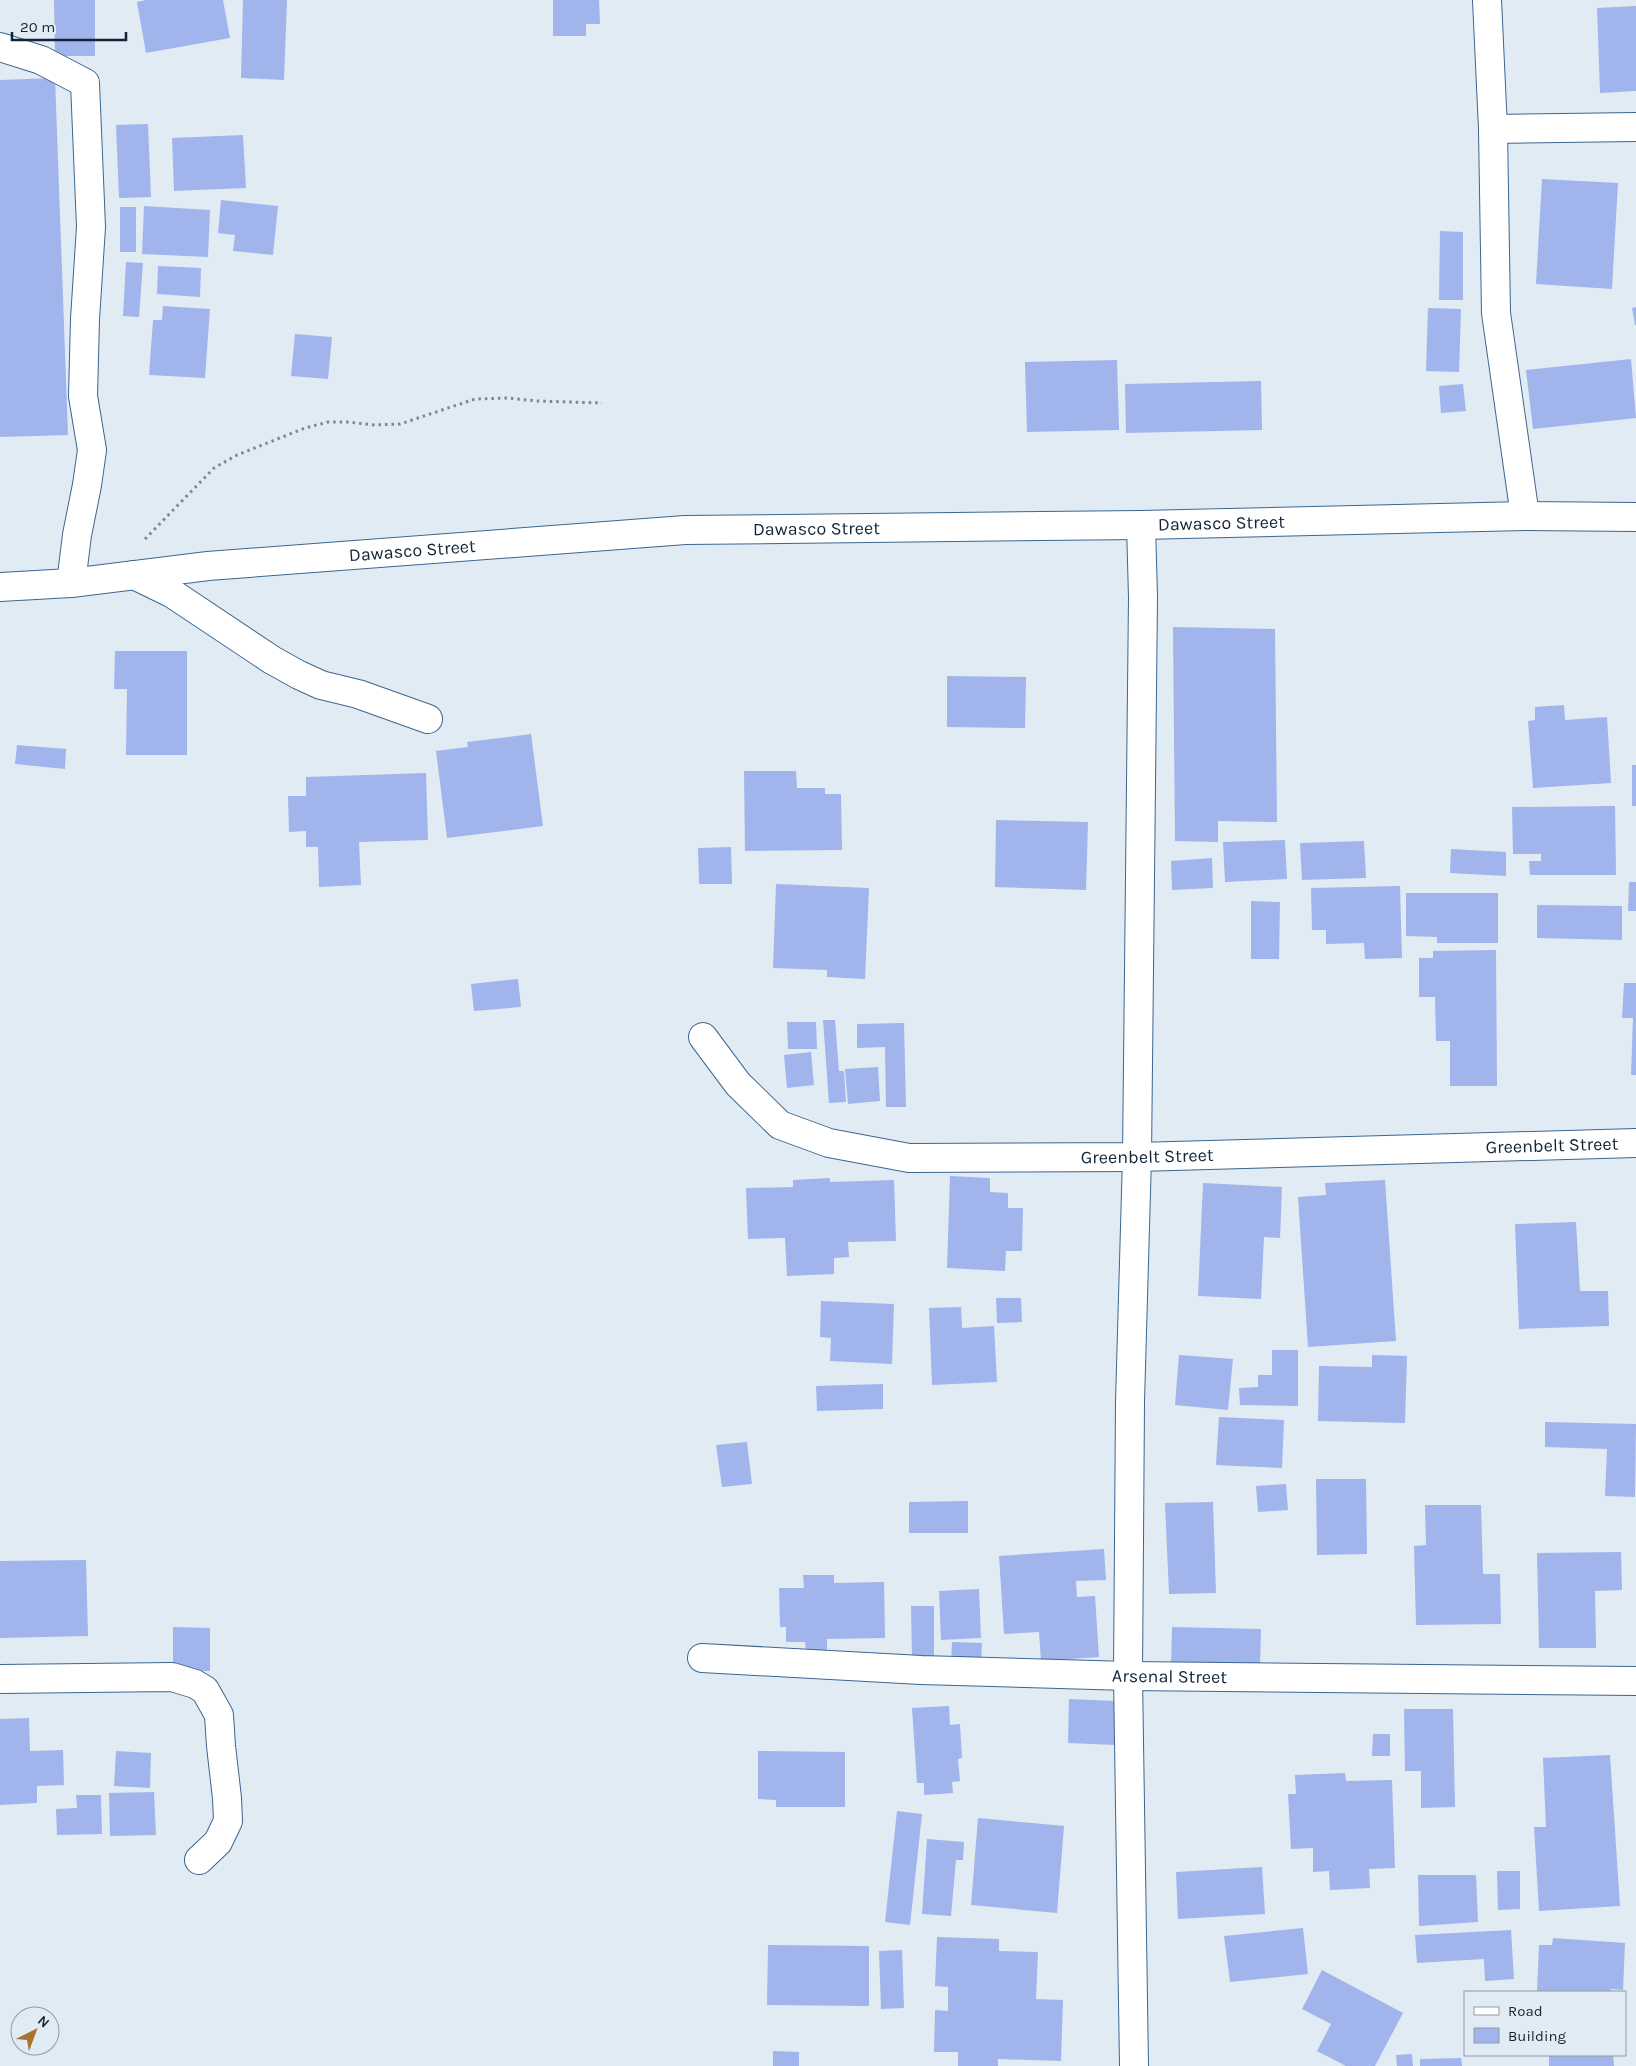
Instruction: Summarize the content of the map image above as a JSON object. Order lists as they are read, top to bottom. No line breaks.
{"streets":{"street":["Dawasco Street","Greenbelt Street","Arsenal Street"]},"legend":["Road","Building"],"scale_bar":"20 m","north":"top right"}
